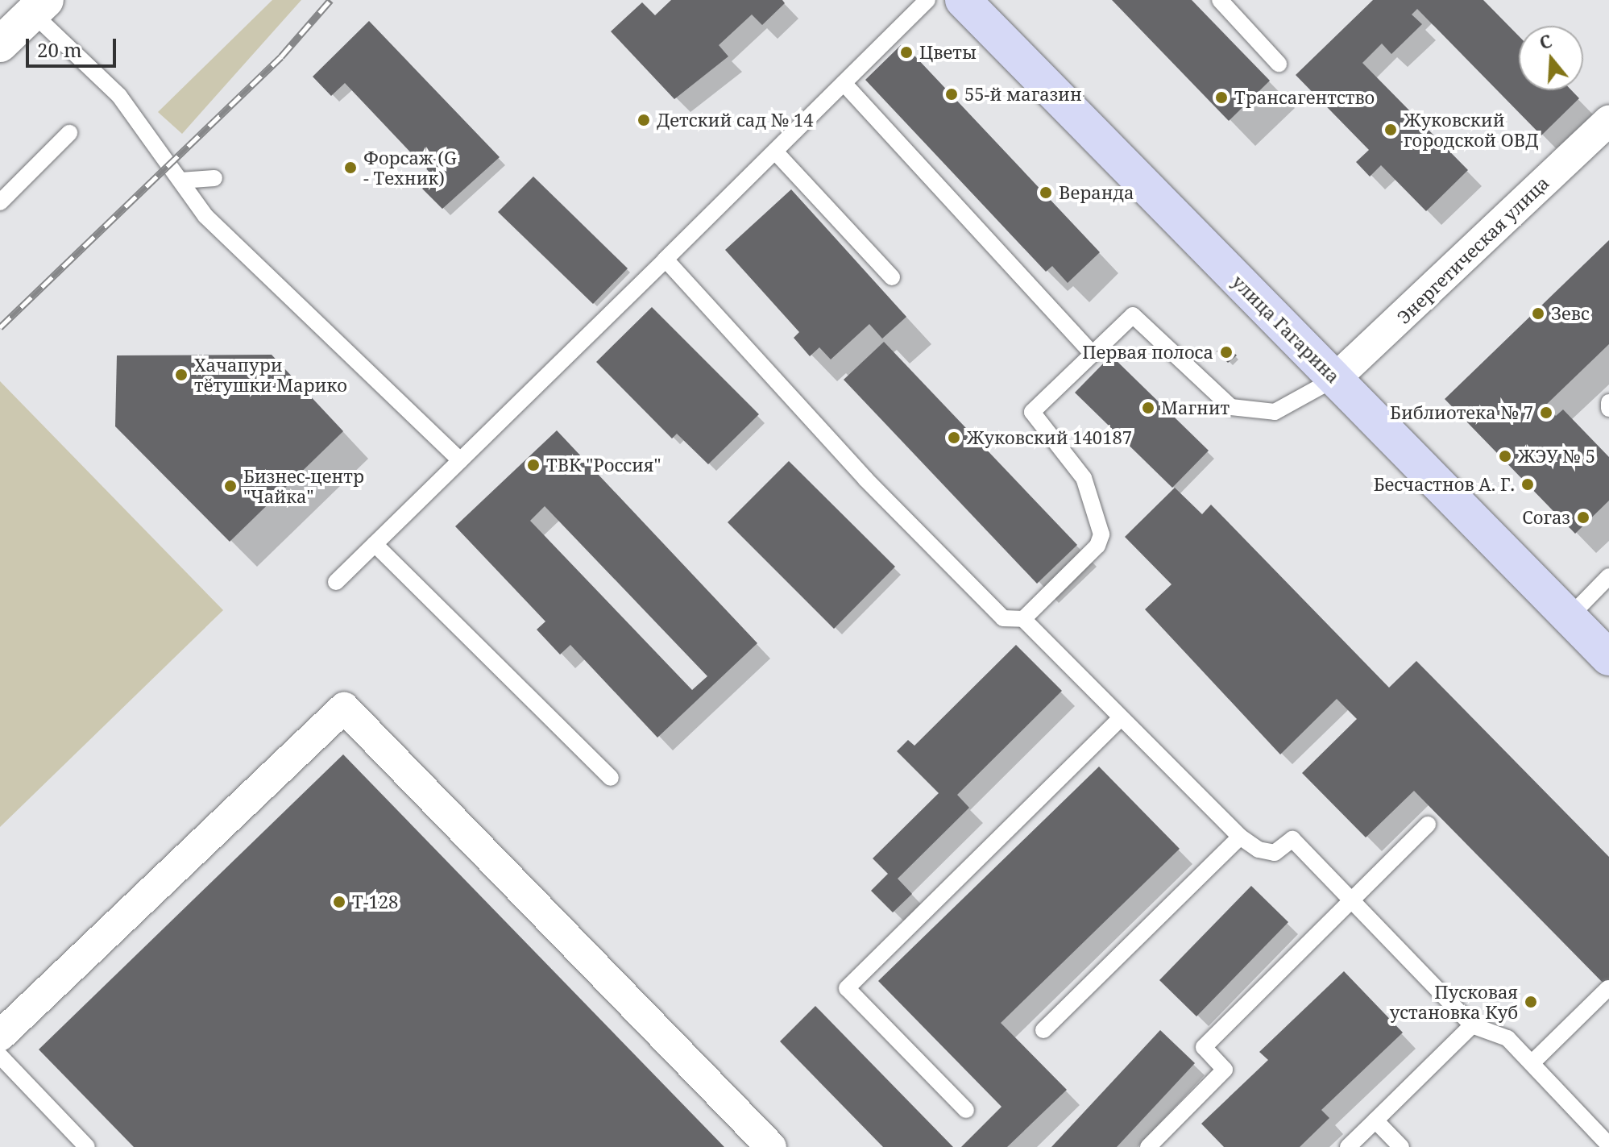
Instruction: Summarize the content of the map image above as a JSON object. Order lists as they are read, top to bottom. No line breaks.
{"streets":{"main road":["улица Гагарина"],"street":["Энергетическая улица"]},"crossings":[["Энергетическая улица","улица Гагарина"]],"places":["Цветы","55-й магазин","Трансагентство","Детский сад № 14","Жуковский городской ОВД","Форсаж (G - Техник)","Веранда","Зевс","Первая полоса","Хачапури тётушки Марико","Магнит","Библиотека № 7","Жуковский 140187","ЖЭУ № 5","ТВК \"Россия\"","Бесчастнов А. Г.","Бизнес-центр \"Чайка\"","Согаз","Т-128","Пусковая установка Куб"],"scale_bar":"20 m","north":"top"}
